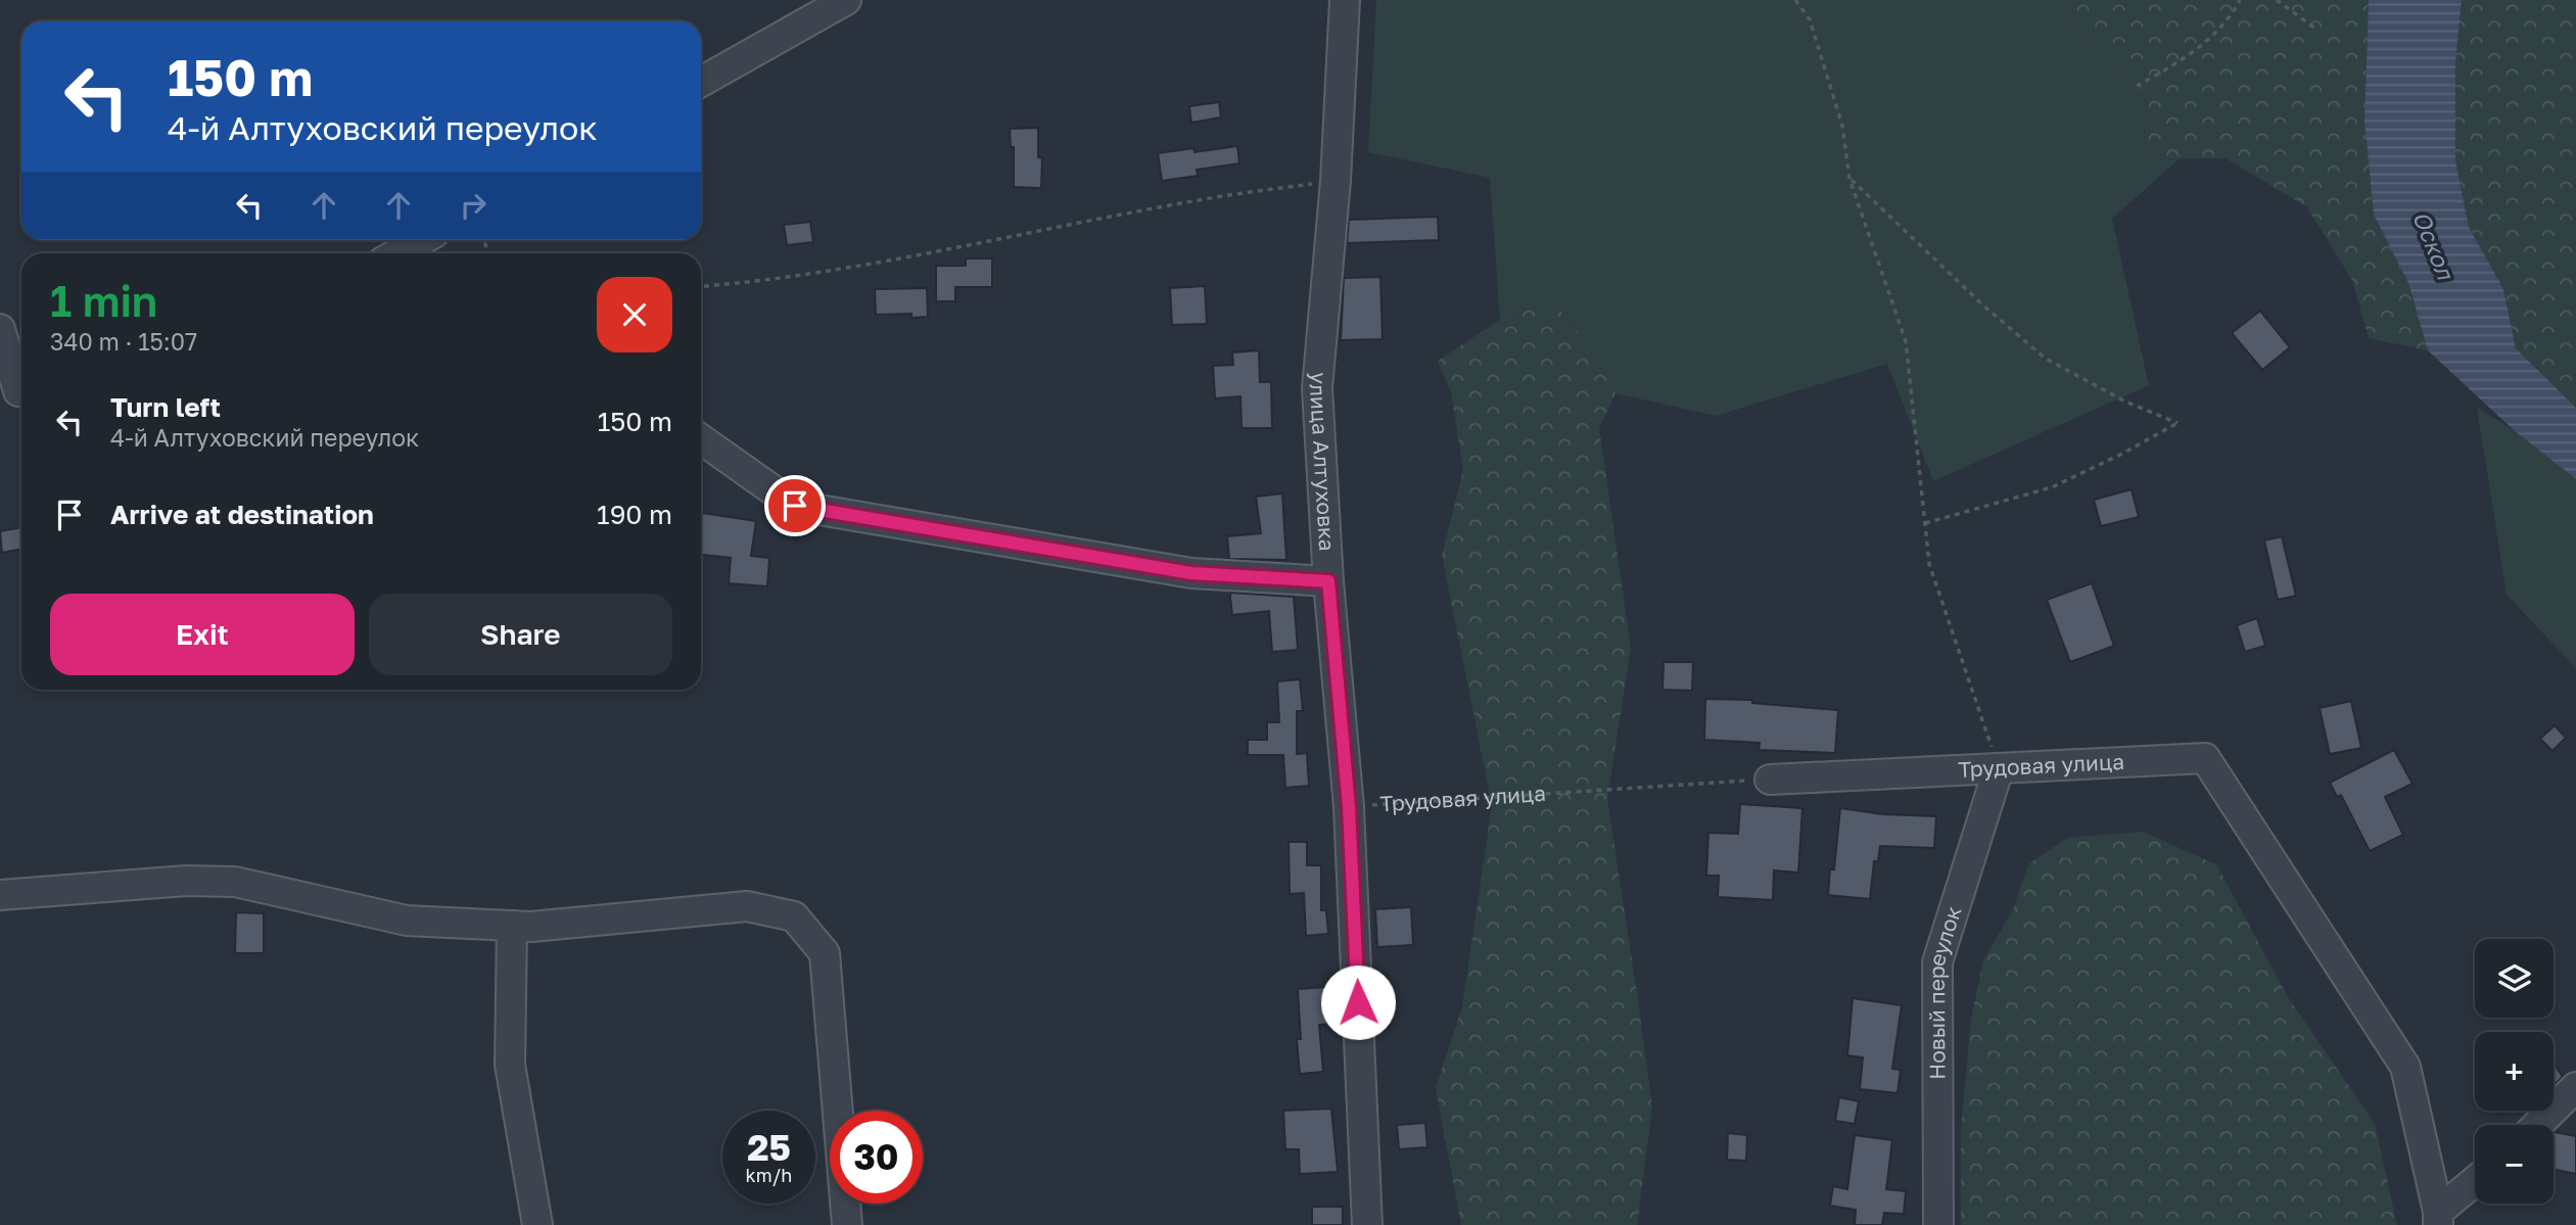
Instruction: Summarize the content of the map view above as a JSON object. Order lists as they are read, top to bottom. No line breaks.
{"streets":{"street":["улица Алтуховка","Трудовая улица","Новый переулок"]},"crossings":[["улица Алтуховка","Трудовая улица"],["Трудовая улица","Новый переулок"]],"water":["Оскол"],"page":{"turn":["150 m","4-й Алтуховский переулок"],"heading":["1 min","340 m · 15:07"],"list":[{"name":"Turn left","note":"4-й Алтуховский переулок","value":"150 m"},{"name":"Arrive at destination","value":"190 m"}],"buttons":["Exit","Share"],"map_buttons":["+","−"],"speed":"25 km/h","limit":"30"}}
